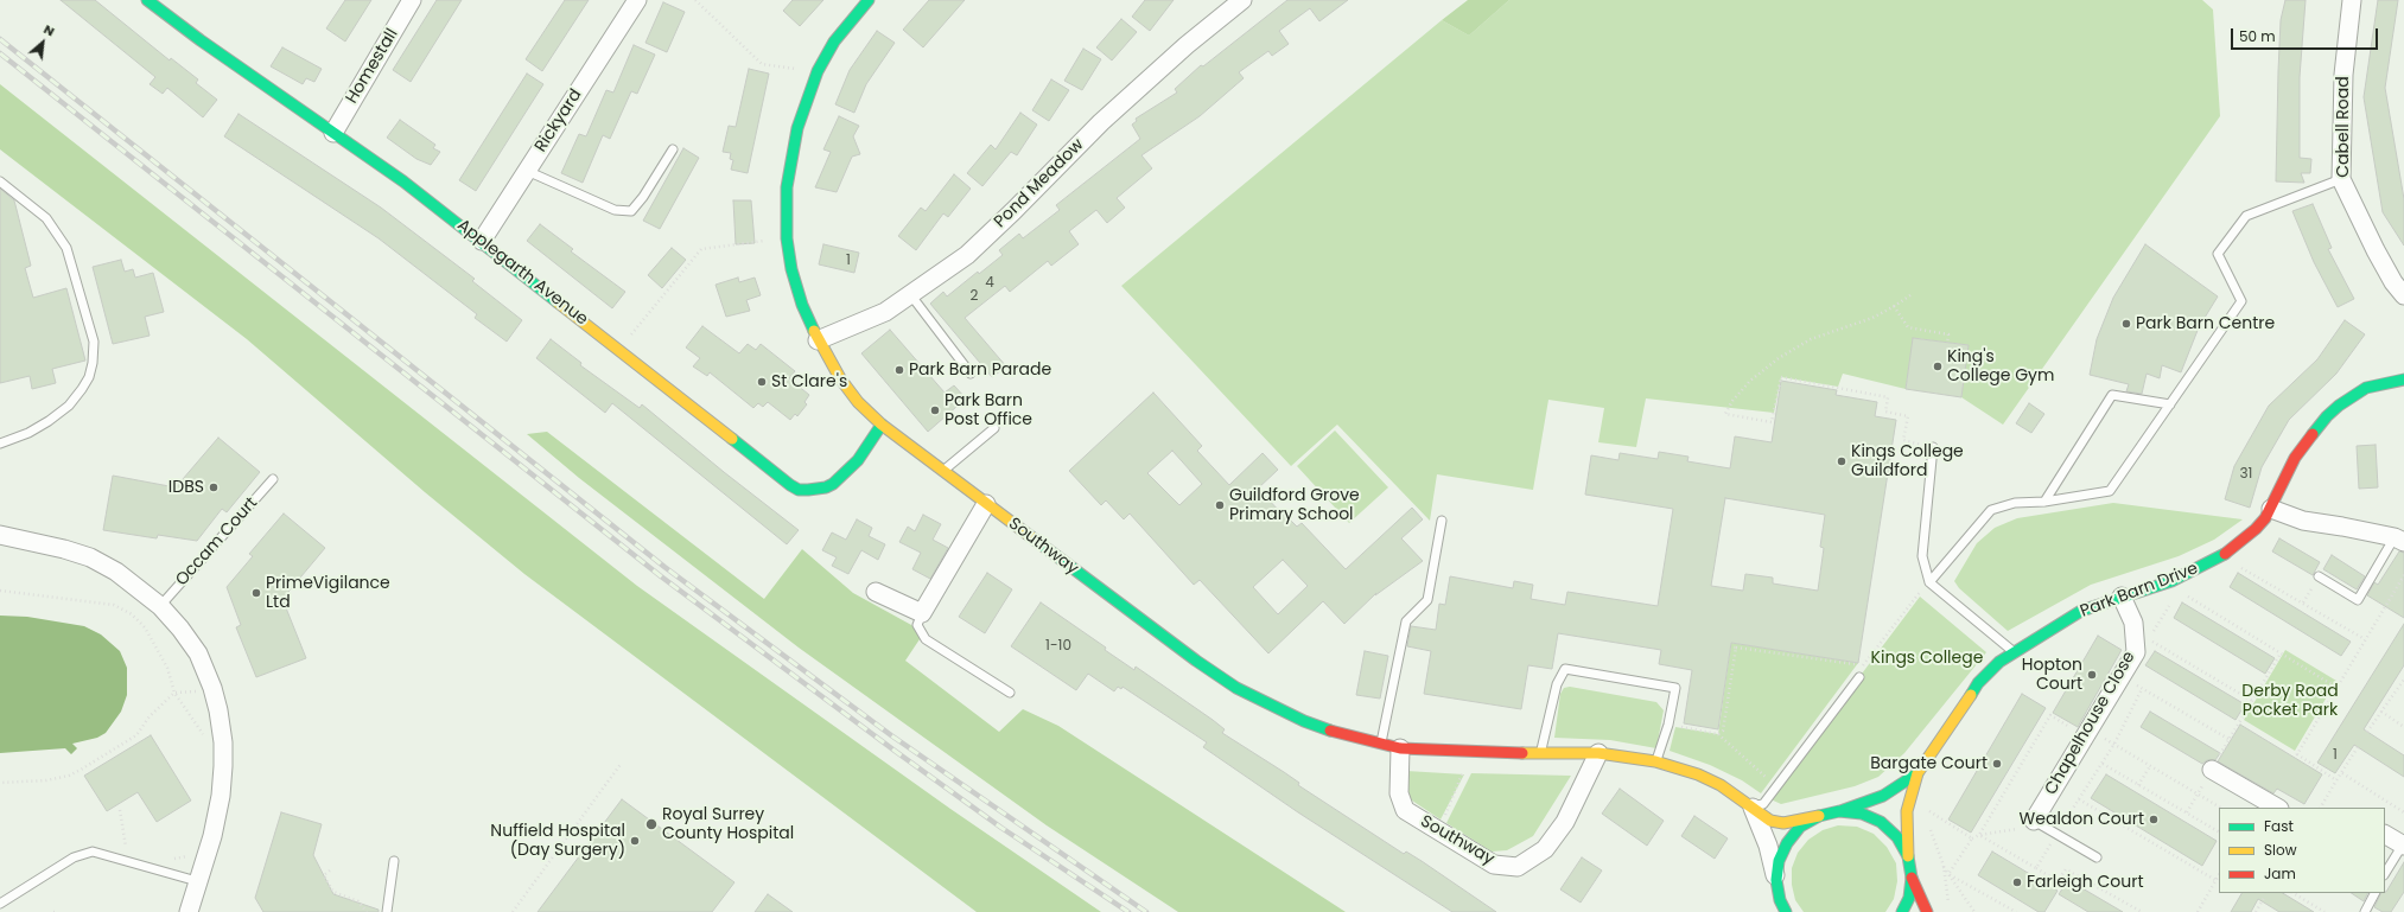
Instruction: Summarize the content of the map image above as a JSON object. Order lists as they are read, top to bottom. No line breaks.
{"streets":{"street":["Homestall","Rickyard","Cabell Road","Pond Meadow","Applegarth Avenue","Southway","Park Barn Drive","Chapelhouse Close"],"lane":["Occam Court"]},"crossings":[["Homestall","Applegarth Avenue"],["Rickyard","Applegarth Avenue"],["Pond Meadow","Southway"],["Applegarth Avenue","Southway"],["Park Barn Drive","Chapelhouse Close"]],"parks":["Kings College","Derby Road Pocket Park"],"places":["Park Barn Centre","King's College Gym","Park Barn Parade","St Clare's","Park Barn Post Office","Kings College Guildford","IDBS","Guildford Grove Primary School","PrimeVigilance Ltd","Hopton Court","Bargate Court","Wealdon Court","Royal Surrey County Hospital","Nuffield Hospital (Day Surgery)","Farleigh Court"],"house_numbers":["1","4","2","31","1-10","1"],"legend":["Fast","Slow","Jam"],"scale_bar":"50 m","north":"top right"}
